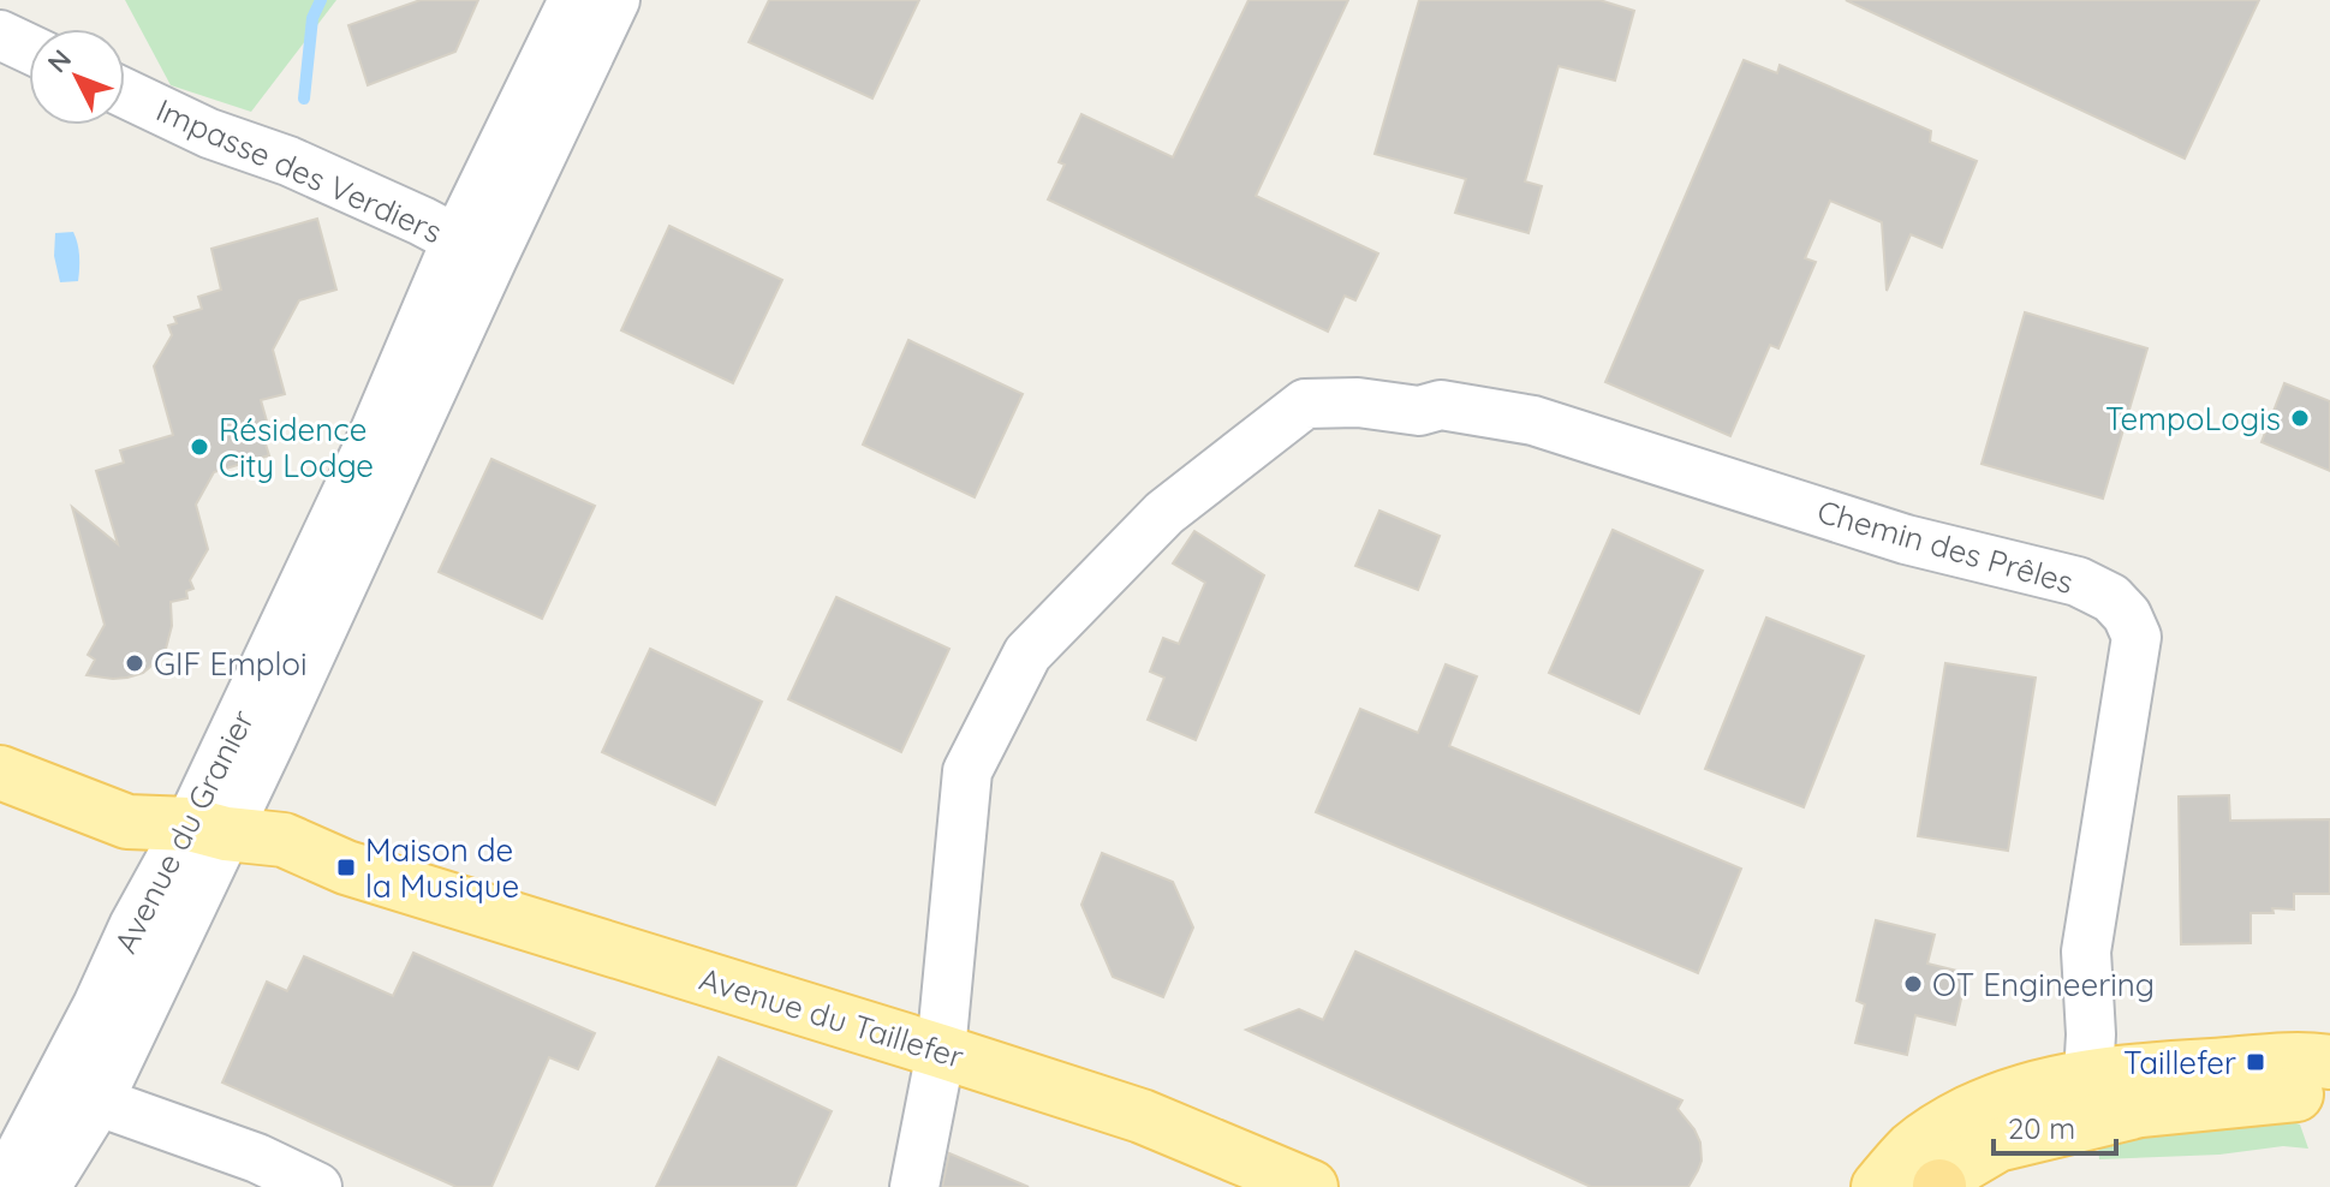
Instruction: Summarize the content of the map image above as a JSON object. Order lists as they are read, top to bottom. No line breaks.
{"streets":{"main road":["Avenue du Taillefer"],"street":["Impasse des Verdiers","Chemin des Prêles","Avenue du Granier"]},"crossings":[["Impasse des Verdiers","Avenue du Granier"],["Chemin des Prêles","Avenue du Taillefer"],["Avenue du Granier","Avenue du Taillefer"]],"places":{"other":["TempoLogis","Résidence City Lodge","GIF Emploi","OT Engineering"],"transit":["Maison de la Musique","Taillefer"]},"scale_bar":"20 m","north":"top left"}
